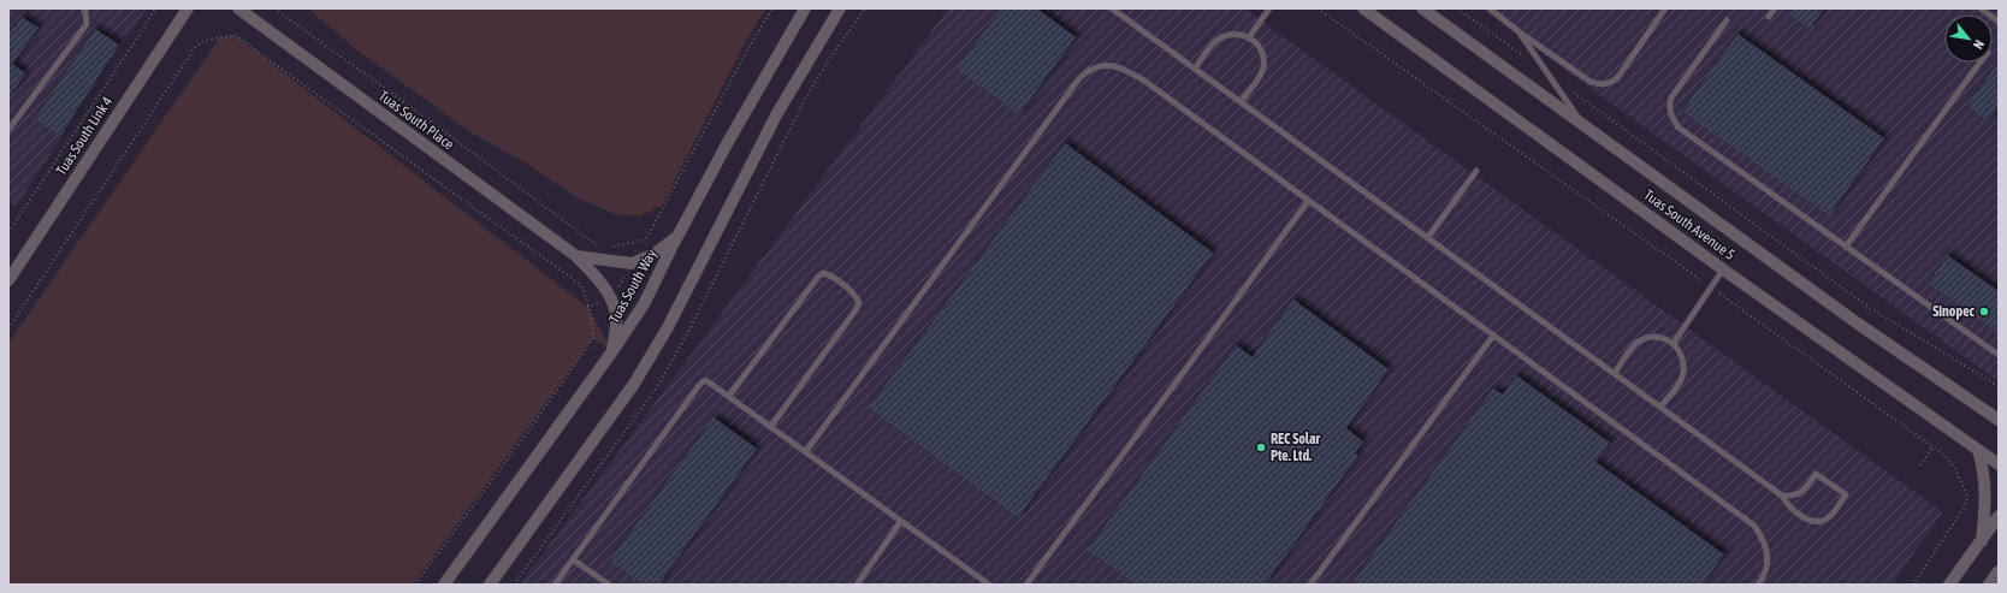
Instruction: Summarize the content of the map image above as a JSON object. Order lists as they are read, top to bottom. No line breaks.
{"streets":{"street":["Tuas South Place","Tuas South Link 4","Tuas South Avenue 5","Tuas South Way"]},"crossings":[["Tuas South Place","Tuas South Way"]],"places":["Sinopec","REC Solar Pte. Ltd."],"north":"bottom right"}
